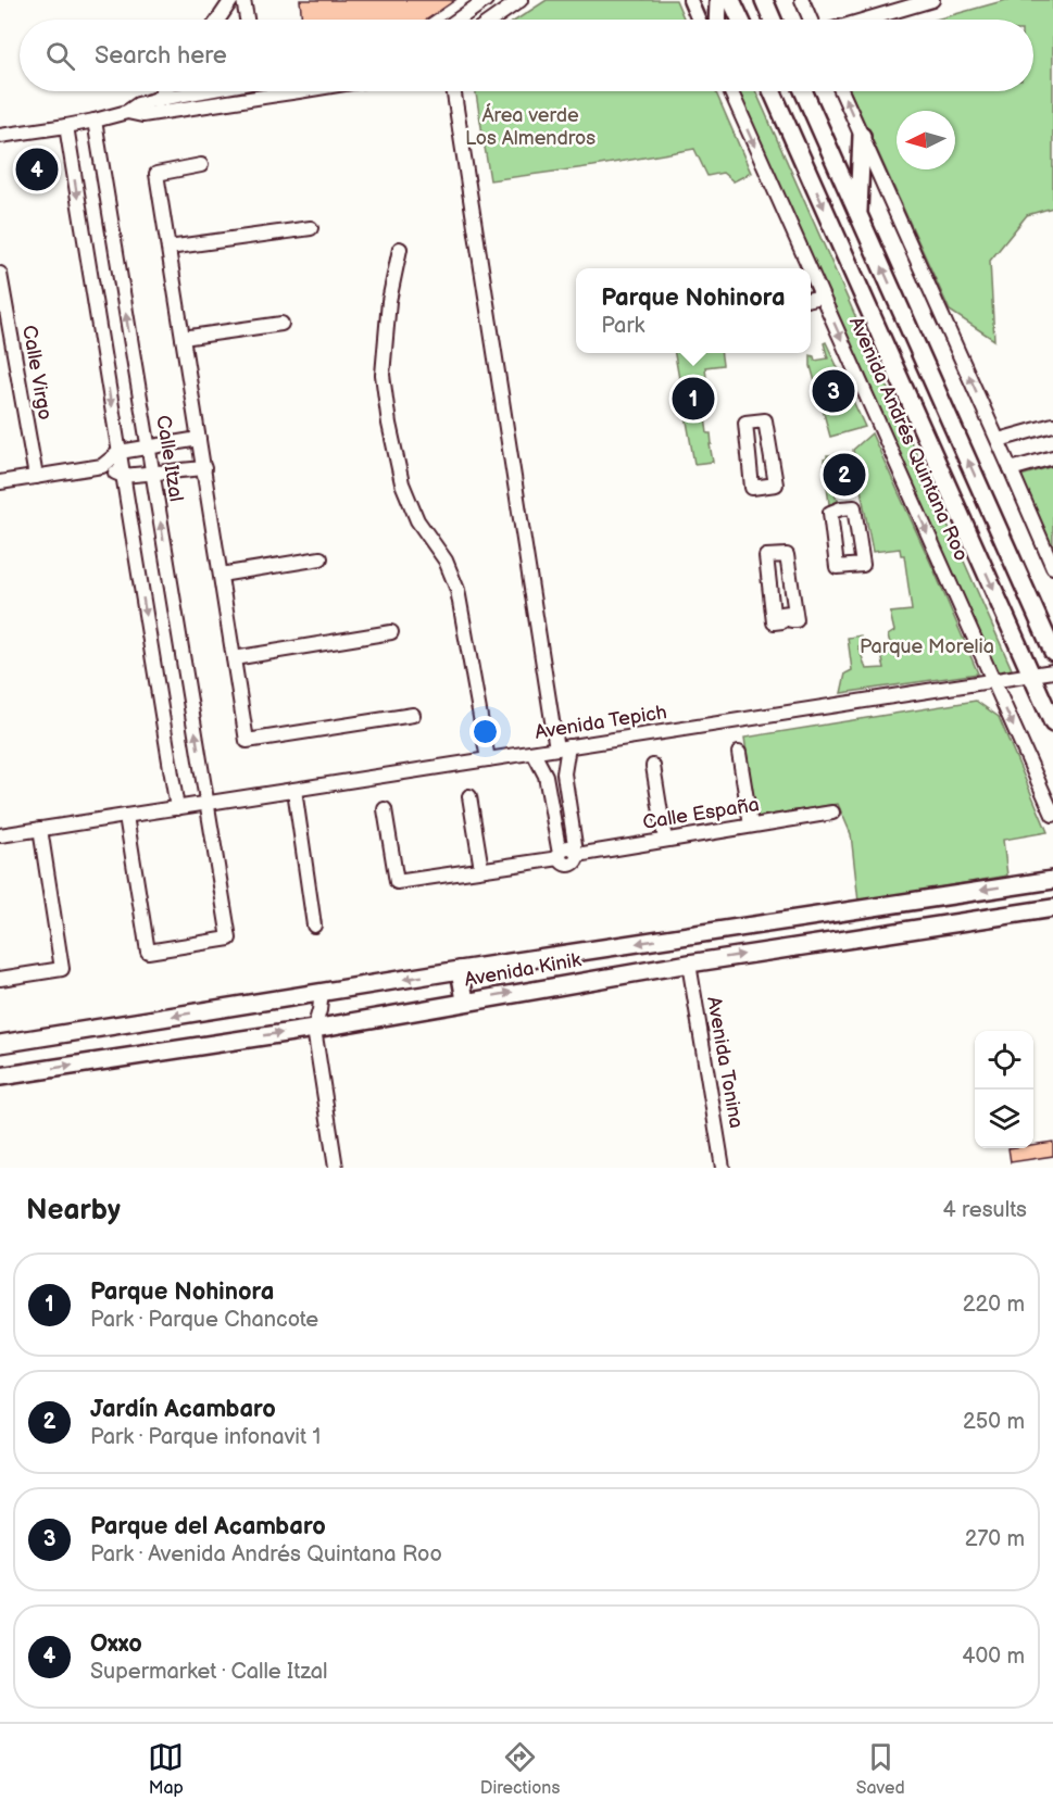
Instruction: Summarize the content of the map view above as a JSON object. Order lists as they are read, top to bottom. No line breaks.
{"streets":{"main road":["Avenida Andrés Quintana Roo","Avenida Kinik"],"street":["Calle Virgo","Calle Itzal","Avenida Tepich","Calle España","Avenida Tonina"]},"crossings":[["Avenida Andrés Quintana Roo","Avenida Tepich"],["Calle Itzal","Avenida Tepich"],["Avenida Kinik","Avenida Tonina"]],"parks":["Área verde Los Almendros","Parque Morelia"],"north":"left","page":{"search":"Search here","pins":["4","3","1","2"],"popup":["Parque Nohinora","Park"],"heading":["Nearby","4 results"],"list":[{"mark":"1","name":"Parque Nohinora","note":"Park · Parque Chancote","value":"220 m"},{"mark":"2","name":"Jardín Acambaro","note":"Park · Parque infonavit 1","value":"250 m"},{"mark":"3","name":"Parque del Acambaro","note":"Park · Avenida Andrés Quintana Roo","value":"270 m"},{"mark":"4","name":"Oxxo","note":"Supermarket · Calle Itzal","value":"400 m"}],"nav":["Map","Directions","Saved"]}}
